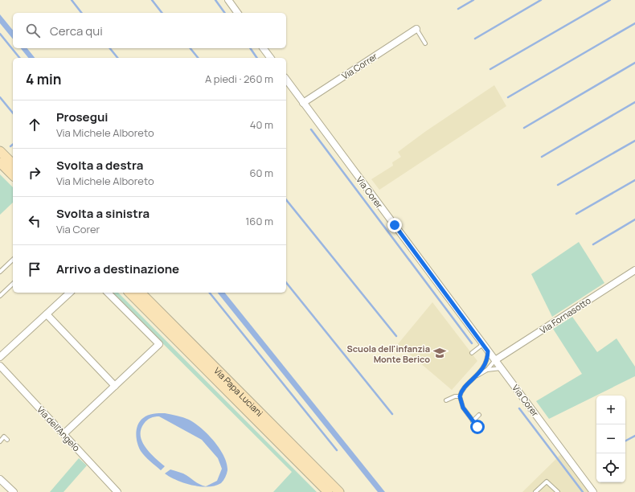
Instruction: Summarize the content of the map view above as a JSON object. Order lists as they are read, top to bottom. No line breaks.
{"streets":{"main road":["Via Papa Luciani"],"street":["Via Correr","Via Corer","Via Fornasotto","Via dell'Angelo"]},"crossings":[["Via Correr","Via Corer"],["Via Corer","Via Fornasotto"]],"places":{"school or university":["Scuola dell'infanzia Monte Berico"]},"page":{"search":"Cerca qui","heading":["4 min","A piedi · 260 m"],"list":[["Prosegui","Via Michele Alboreto","40 m"],["Svolta a destra","Via Michele Alboreto","60 m"],["Svolta a sinistra","Via Corer","160 m"],"Arrivo a destinazione"],"map_buttons":["+","−"]}}
